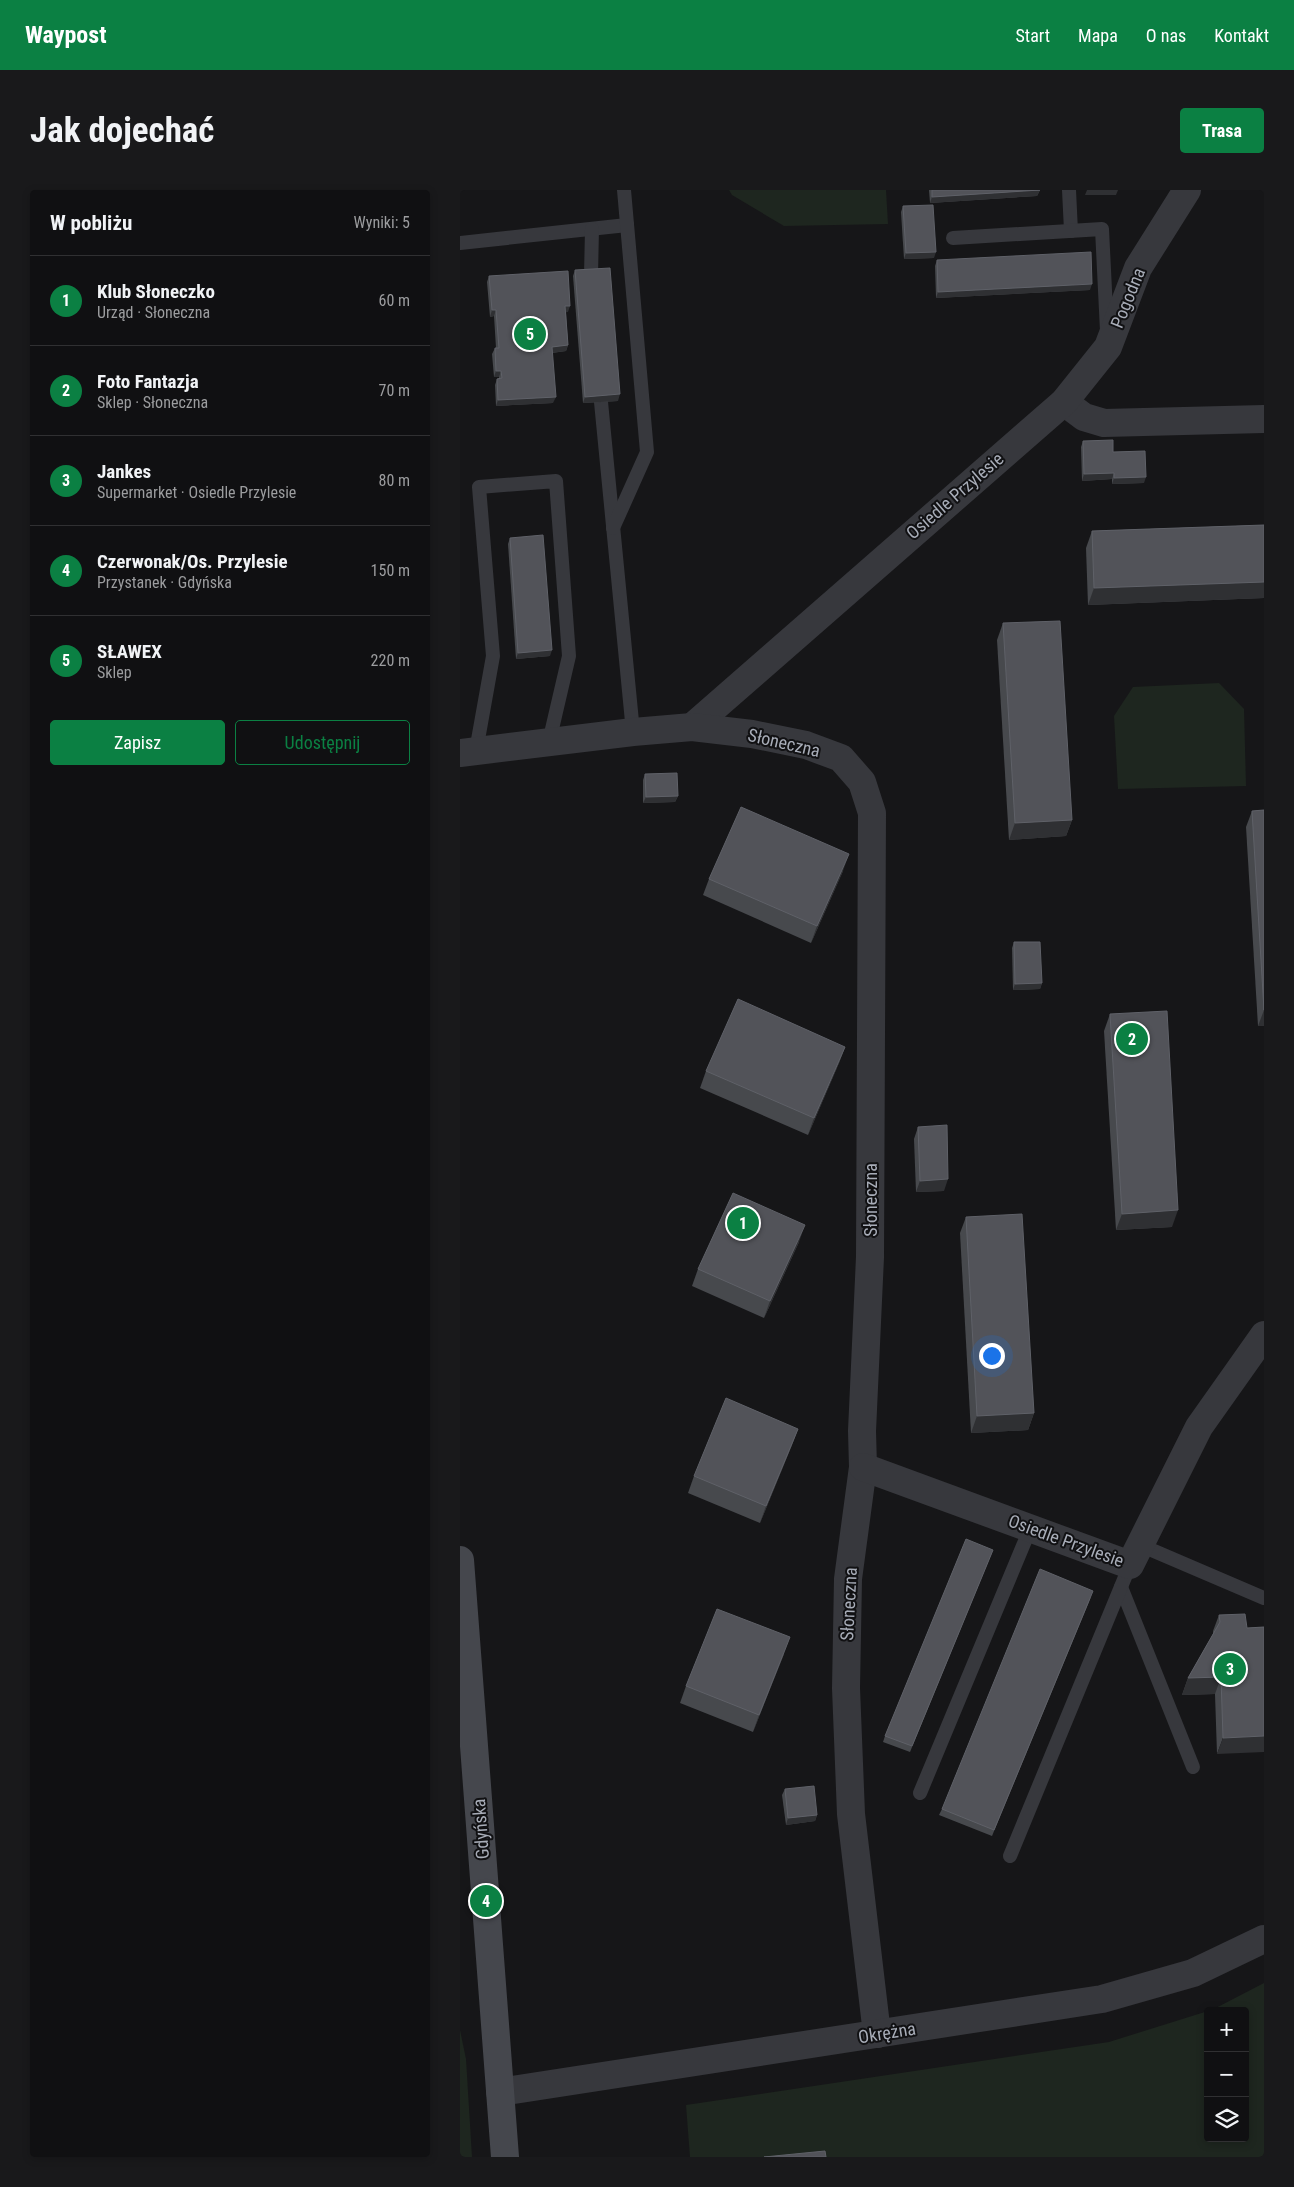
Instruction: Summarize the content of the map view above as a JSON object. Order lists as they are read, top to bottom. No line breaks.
{"streets":{"main road":["Gdyńska"],"street":["Pogodna","Osiedle Przylesie","Słoneczna","Okrężna"]},"crossings":[["Pogodna","Osiedle Przylesie"],["Osiedle Przylesie","Słoneczna"],["Słoneczna","Okrężna"],["Gdyńska","Okrężna"]],"page":{"header":"Waypost","nav":["Start","Mapa","O nas","Kontakt"],"buttons":["Trasa",["Zapisz","Udostępnij"]],"title":"Jak dojechać","heading":["W pobliżu","Wyniki: 5"],"list":[{"mark":"1","name":"Klub Słoneczko","note":"Urząd · Słoneczna","value":"60 m"},{"mark":"2","name":"Foto Fantazja","note":"Sklep · Słoneczna","value":"70 m"},{"mark":"3","name":"Jankes","note":"Supermarket · Osiedle Przylesie","value":"80 m"},{"mark":"4","name":"Czerwonak/Os. Przylesie","note":"Przystanek · Gdyńska","value":"150 m"},{"mark":"5","name":"SŁAWEX","note":"Sklep","value":"220 m"}],"pins":["5","2","1","3","4"],"map_buttons":["+","−"]}}
